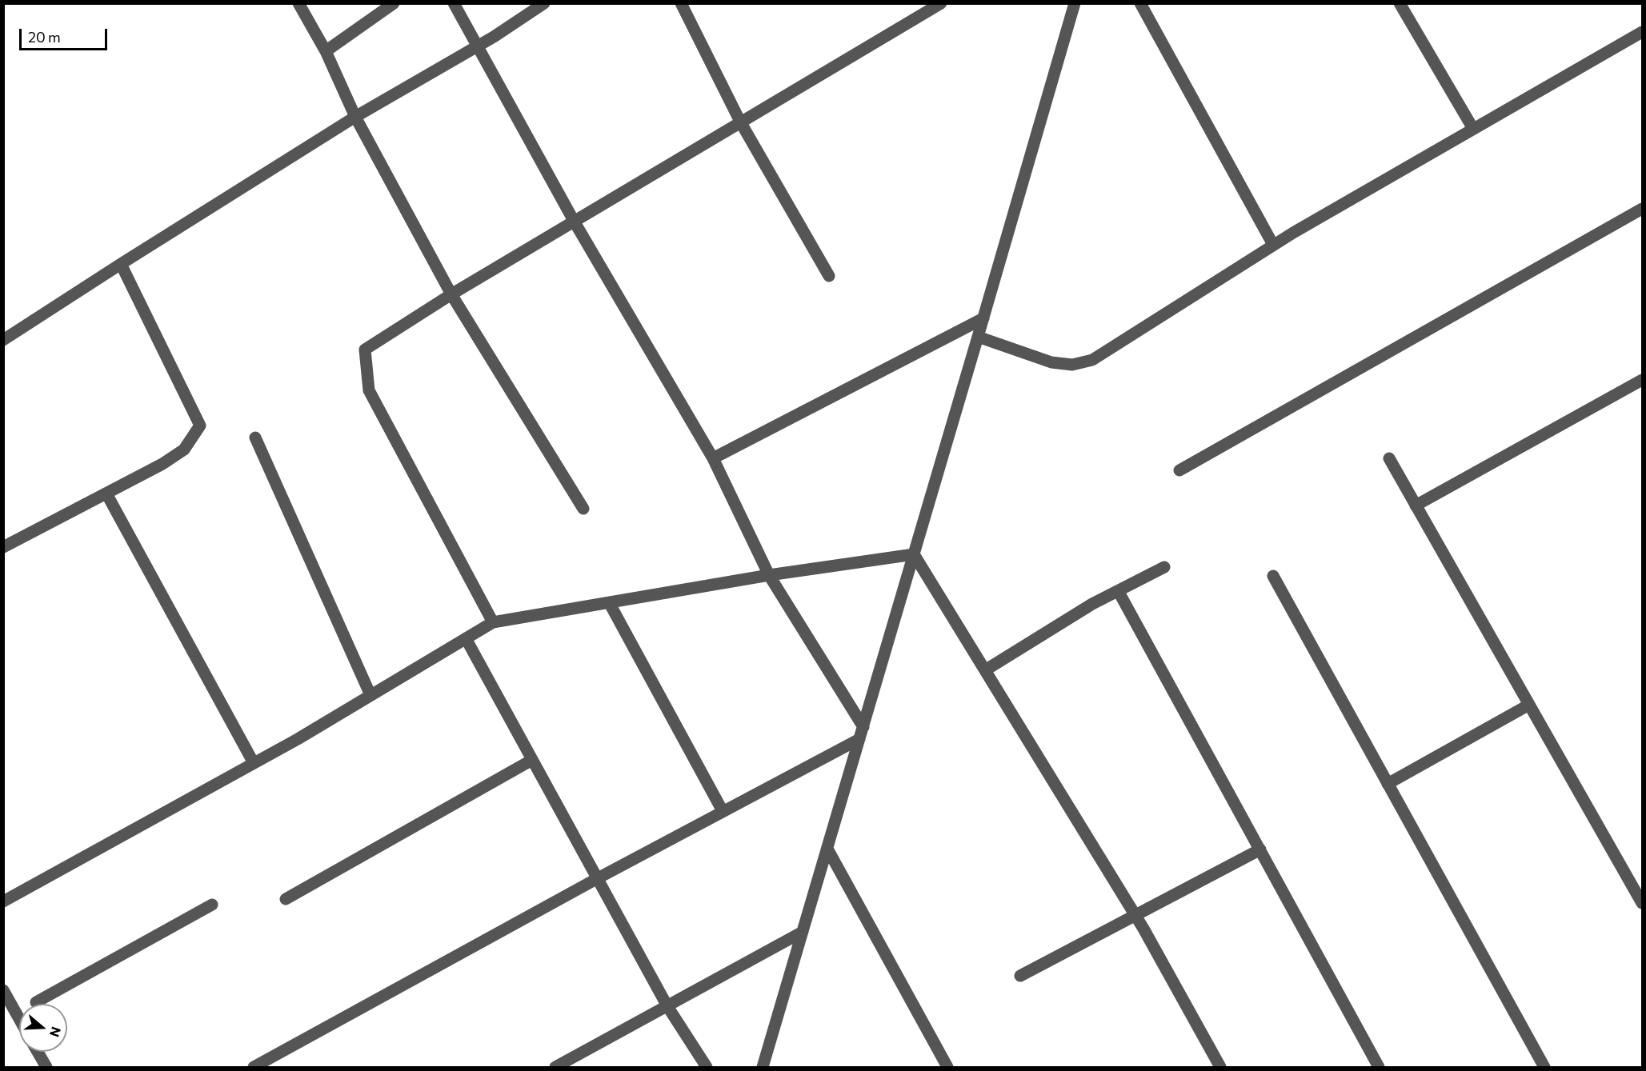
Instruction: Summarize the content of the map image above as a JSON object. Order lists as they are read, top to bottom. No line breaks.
{"scale_bar":"20 m","north":"right"}
